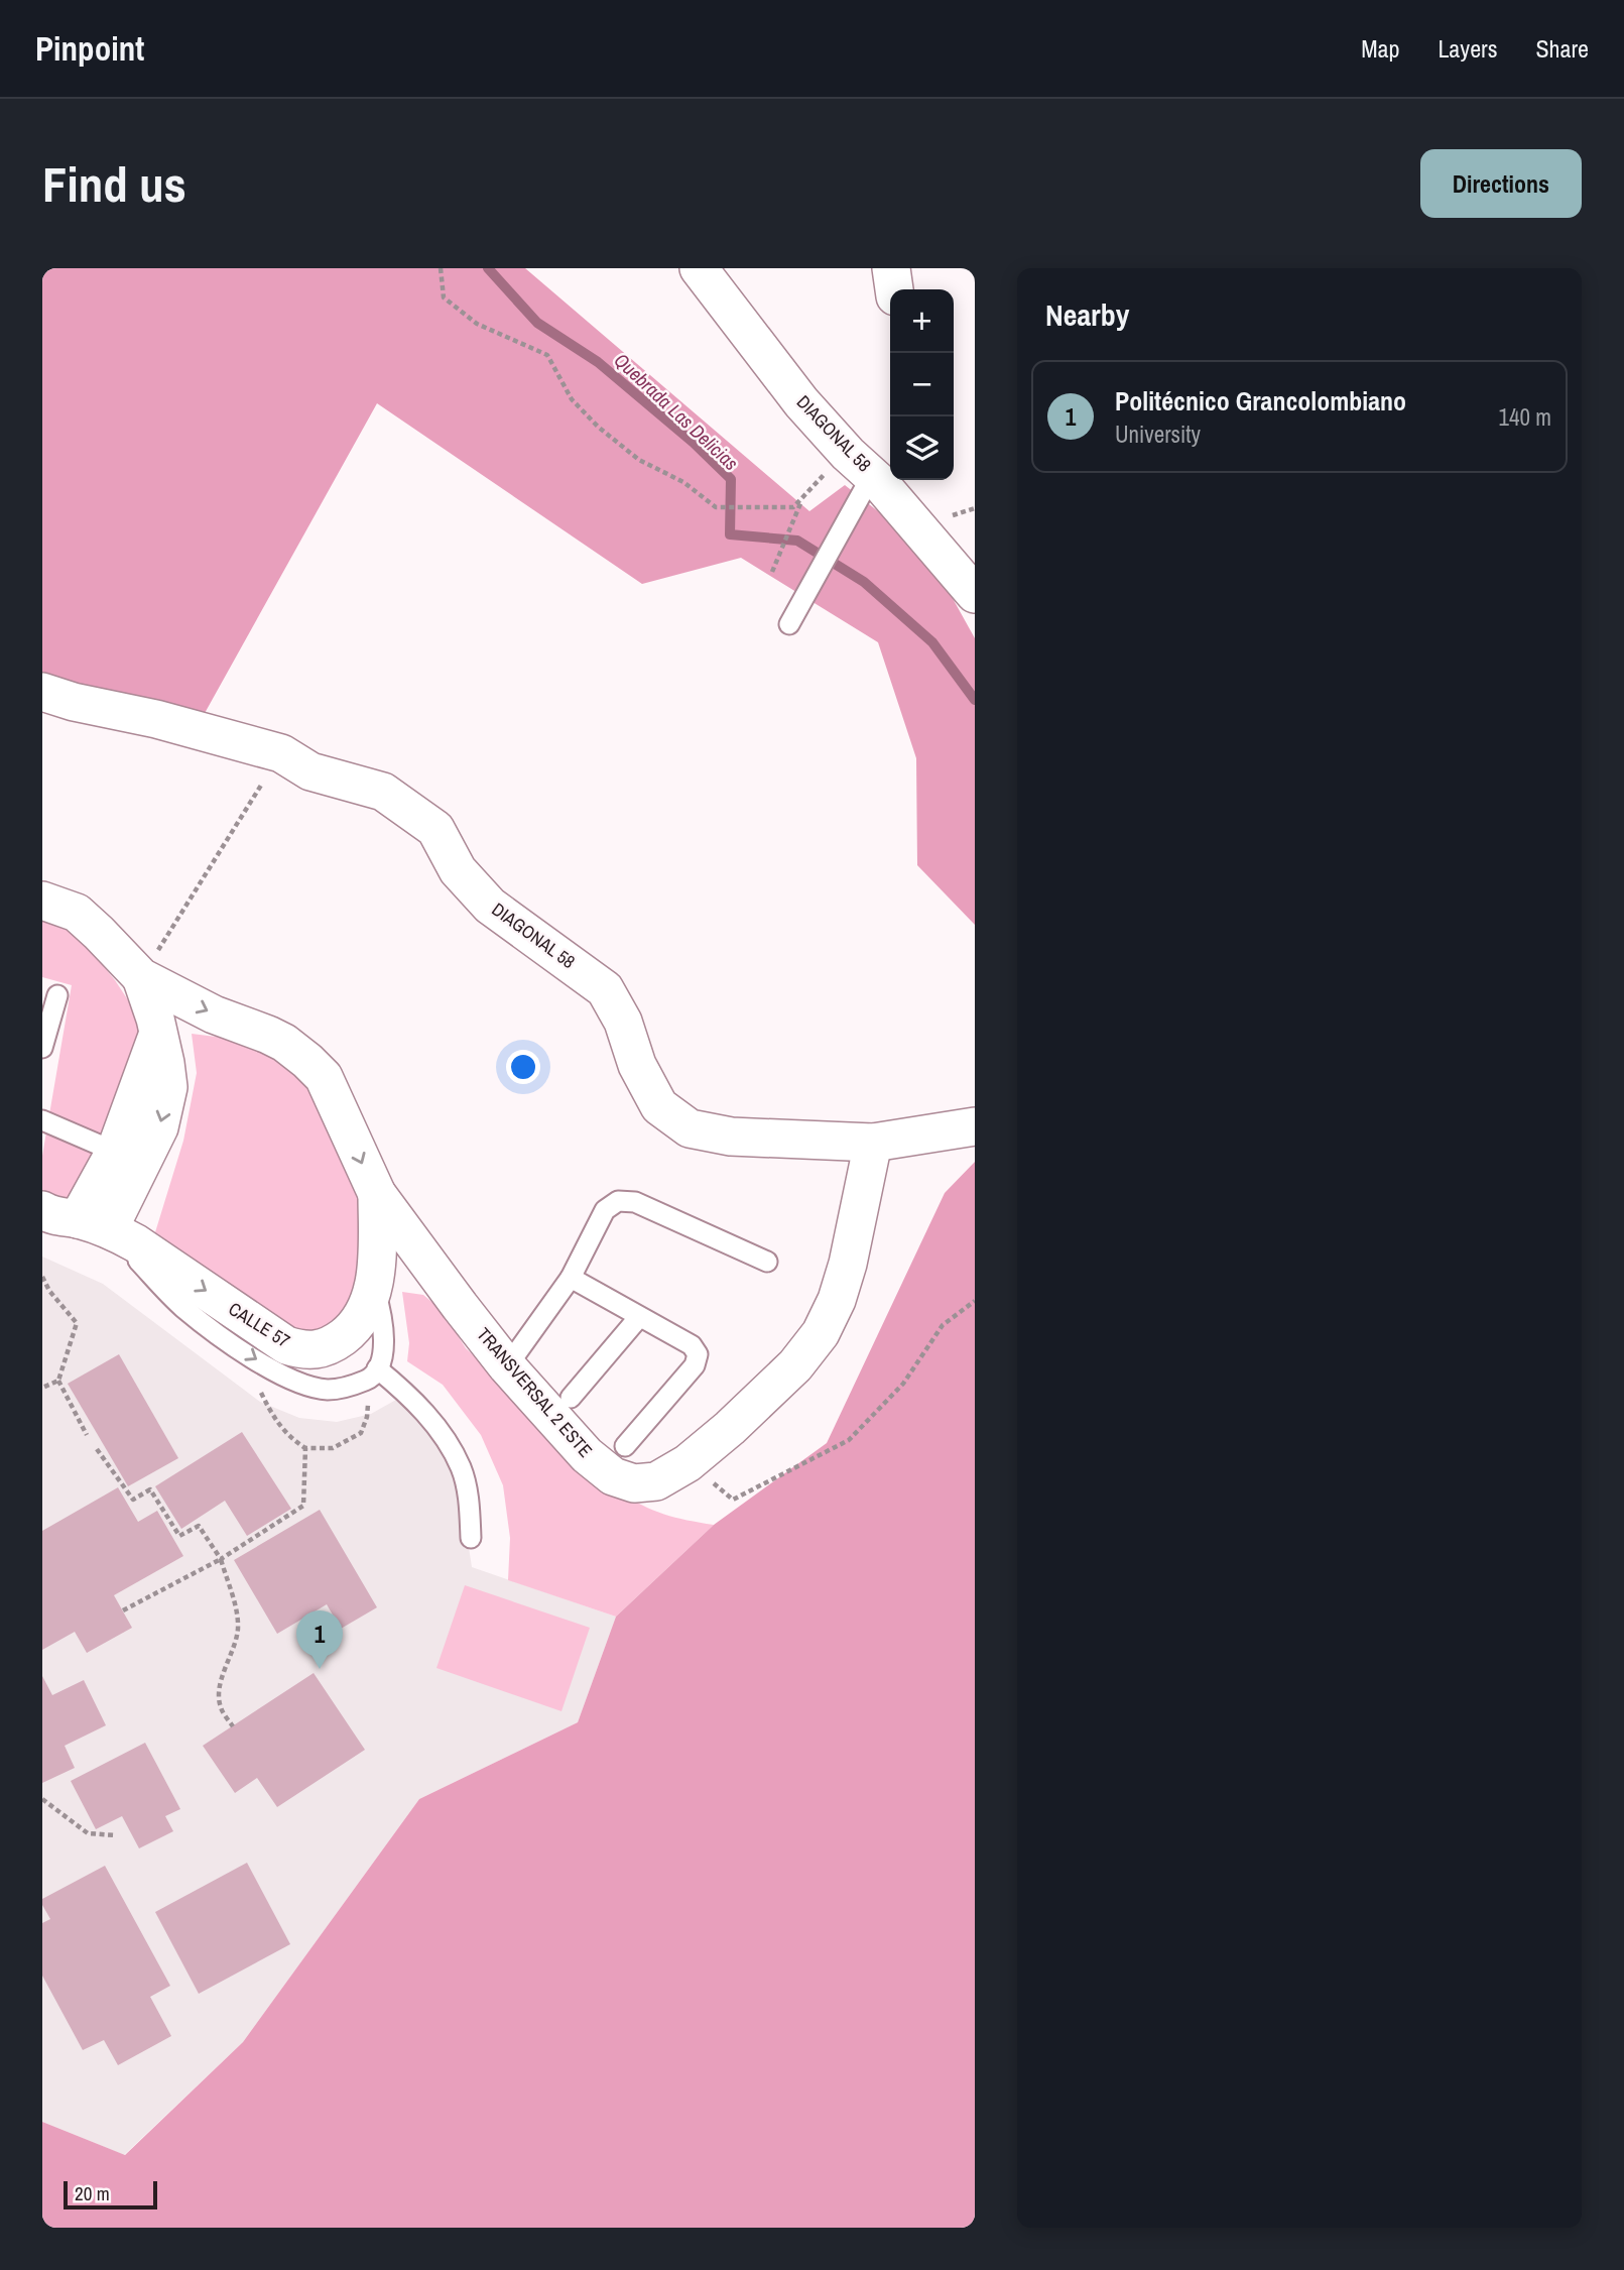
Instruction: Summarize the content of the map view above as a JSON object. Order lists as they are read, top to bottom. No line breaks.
{"streets":{"street":["DIAGONAL 58","CALLE 57","TRANSVERSAL 2 ESTE"]},"crossings":[["DIAGONAL 58","TRANSVERSAL 2 ESTE"],["CALLE 57","TRANSVERSAL 2 ESTE"]],"one_way":["CALLE 57"],"water":["Quebrada Las Delicias"],"scale_bar":"20 m","page":{"header":"Pinpoint","nav":["Map","Layers","Share"],"buttons":"Directions","title":"Find us","heading":"Nearby","map_buttons":["+","−"],"list":[{"mark":"1","name":"Politécnico Grancolombiano","note":"University","value":"140 m"}],"pins":"1","scale":"20 m"}}
